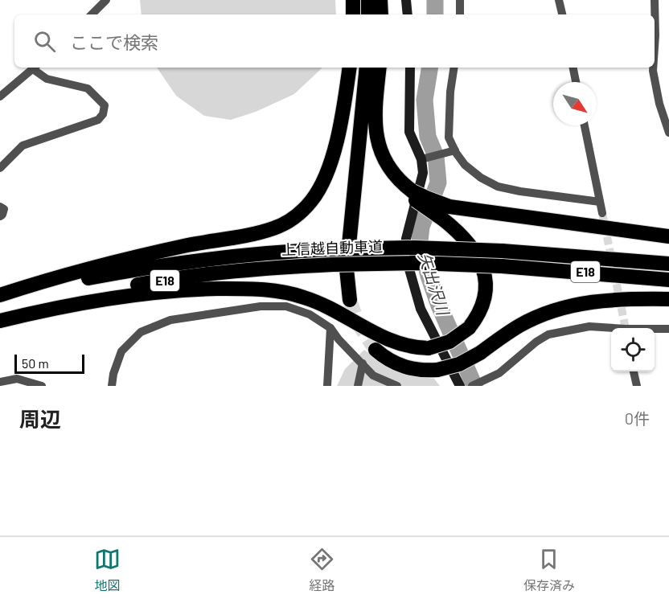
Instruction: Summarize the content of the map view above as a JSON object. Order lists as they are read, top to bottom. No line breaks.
{"streets":{"highway":["上信越自動車道","E18"]},"water":["矢出沢川"],"scale_bar":"50 m","north":"bottom right","page":{"search":"ここで検索","scale":"50 m","heading":["周辺","0件"],"nav":["地図","経路","保存済み"]}}
